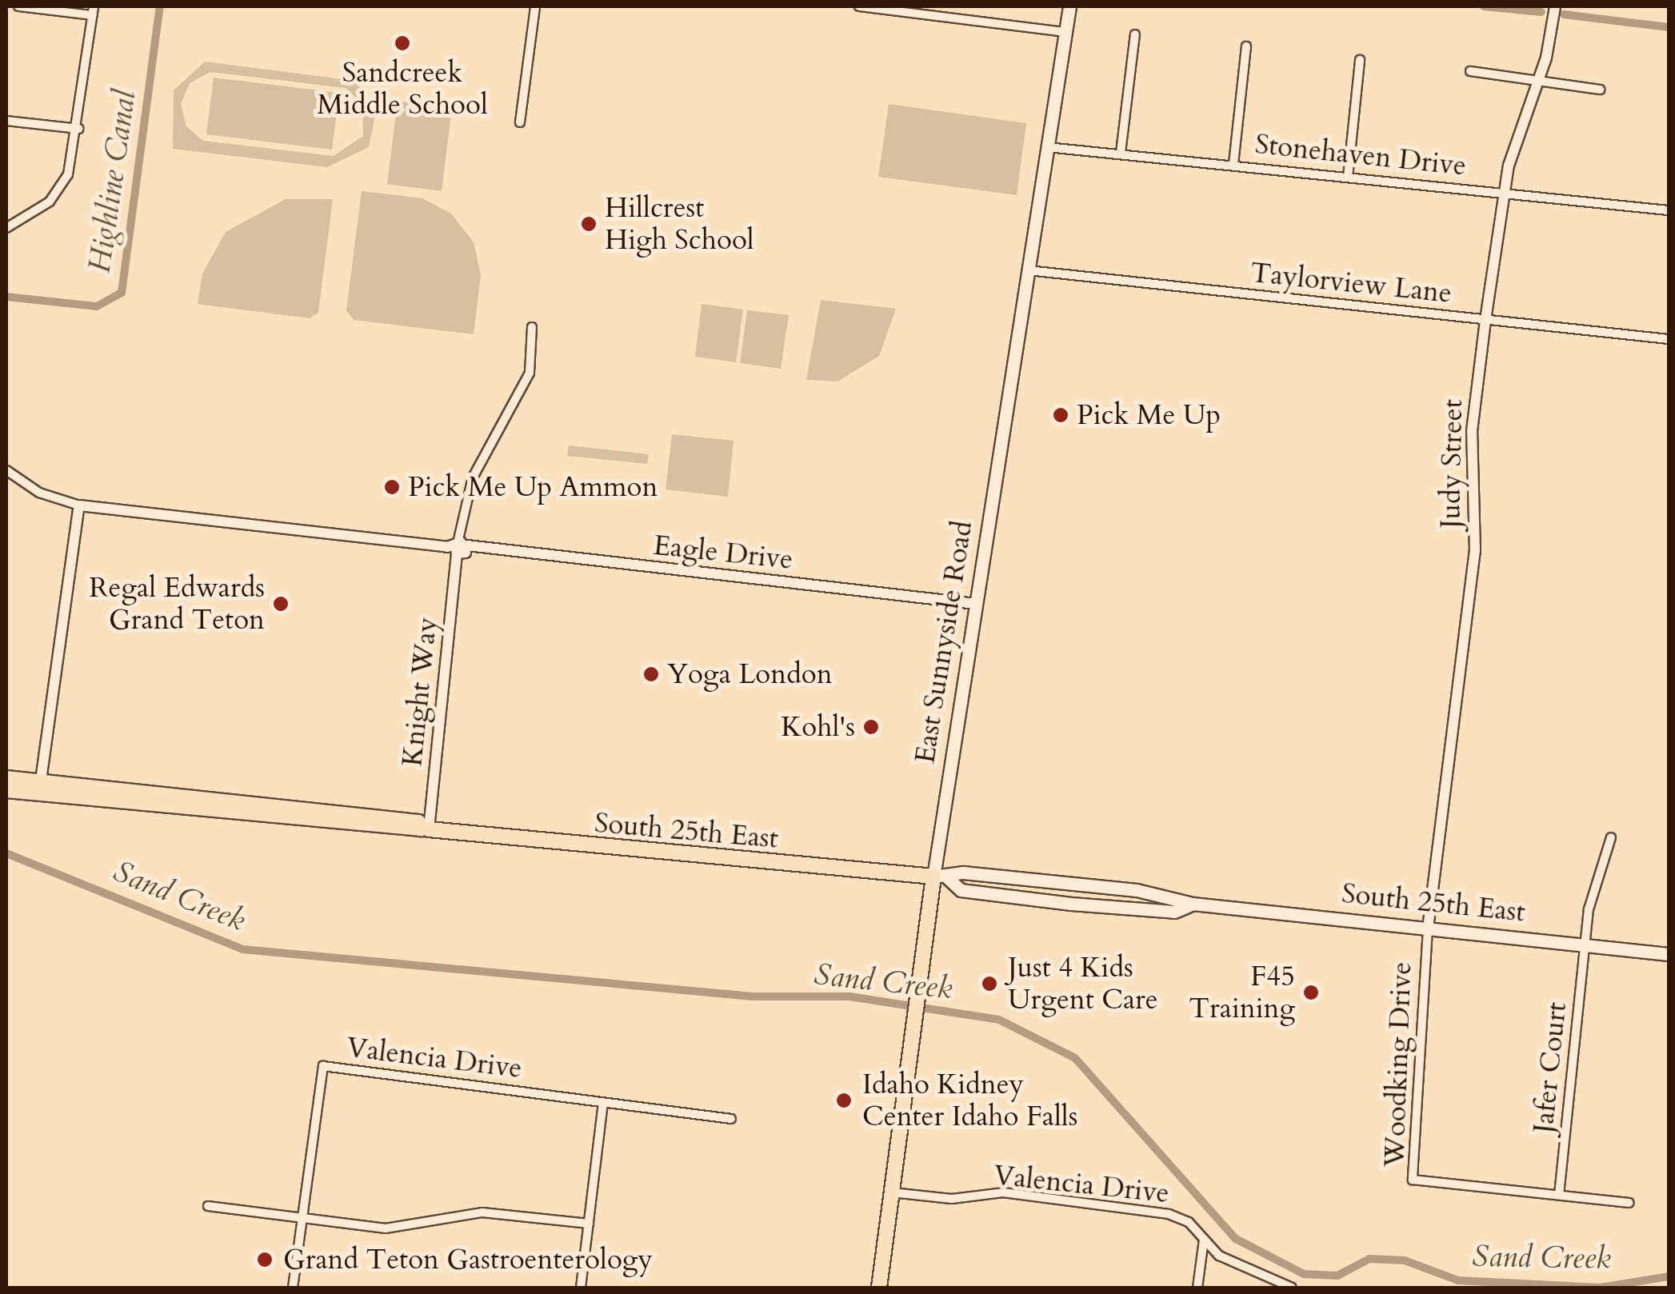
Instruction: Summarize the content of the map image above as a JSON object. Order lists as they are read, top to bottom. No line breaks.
{"streets":{"main road":["East Sunnyside Road","South 25th East"],"street":["Stonehaven Drive","Taylorview Lane","Judy Street","Eagle Drive","Knight Way","Valencia Drive","Woodking Drive","Jafer Court"]},"crossings":[["Stonehaven Drive","Judy Street"],["Stonehaven Drive","East Sunnyside Road"],["Taylorview Lane","Judy Street"],["Taylorview Lane","East Sunnyside Road"],["Judy Street","South 25th East"],["Judy Street","Woodking Drive"],["Eagle Drive","East Sunnyside Road"],["Eagle Drive","Knight Way"],["East Sunnyside Road","South 25th East"],["East Sunnyside Road","Valencia Drive"],["Knight Way","South 25th East"],["South 25th East","Woodking Drive"],["South 25th East","Jafer Court"],["Woodking Drive","Jafer Court"]],"water":["Highline Canal","Sand Creek"],"places":["Sandcreek Middle School","Hillcrest High School","Pick Me Up","Pick Me Up Ammon","Regal Edwards Grand Teton","Yoga London","Kohl's","Just 4 Kids Urgent Care","F45 Training","Idaho Kidney Center Idaho Falls","Grand Teton Gastroenterology"]}
